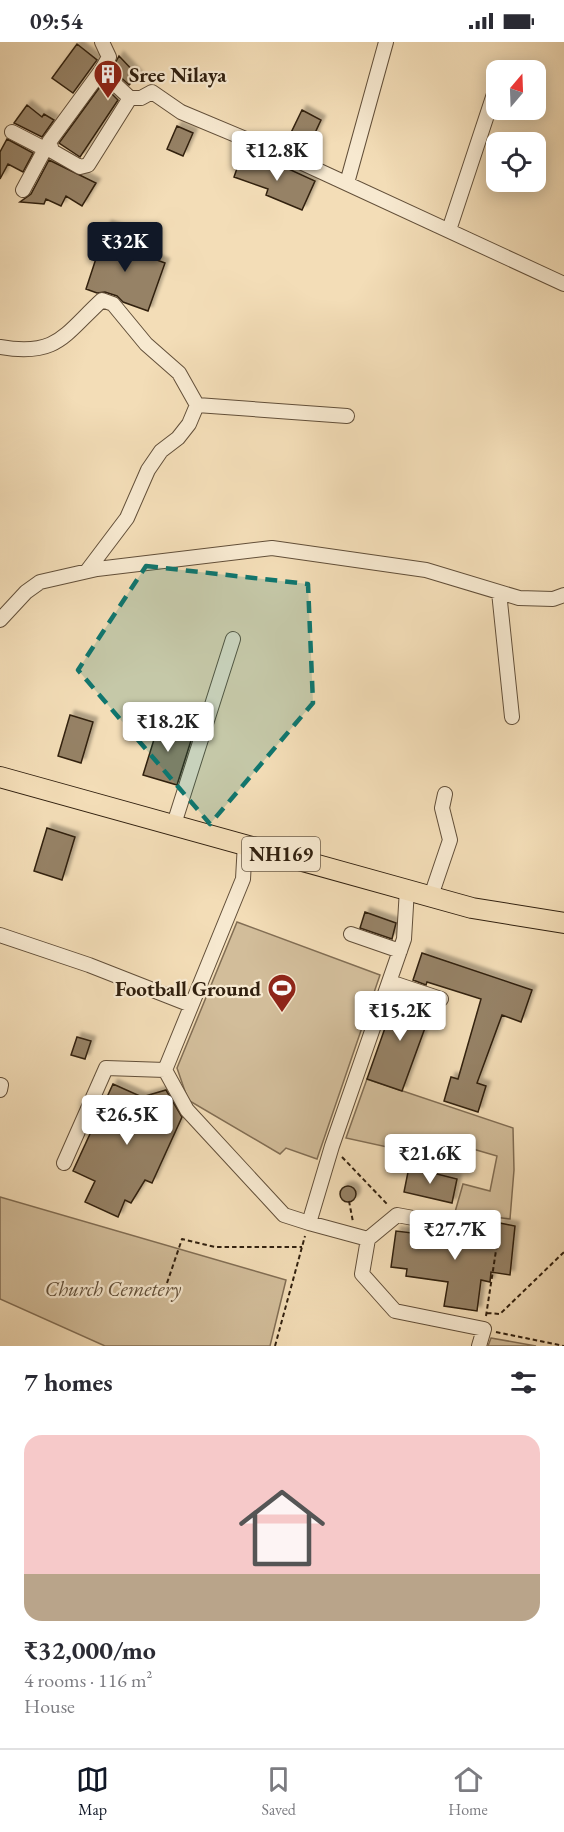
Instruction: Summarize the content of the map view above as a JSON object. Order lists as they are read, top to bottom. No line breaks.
{"streets":{"highway":["NH169"]},"parks":["Church Cemetery"],"places":{"building":["Sree Nilaya"],"sports":["Football Ground"]},"north":"top","page":{"status":"09:54","price":["₹12.8K","₹32K","₹18.2K","₹15.2K","₹26.5K","₹21.6K","₹27.7K"],"heading":"7 homes","list":[{"name":"₹32,000/mo","note":"4 rooms · 116 m² · House"}],"tabs":["Map","Saved","Home"]}}
